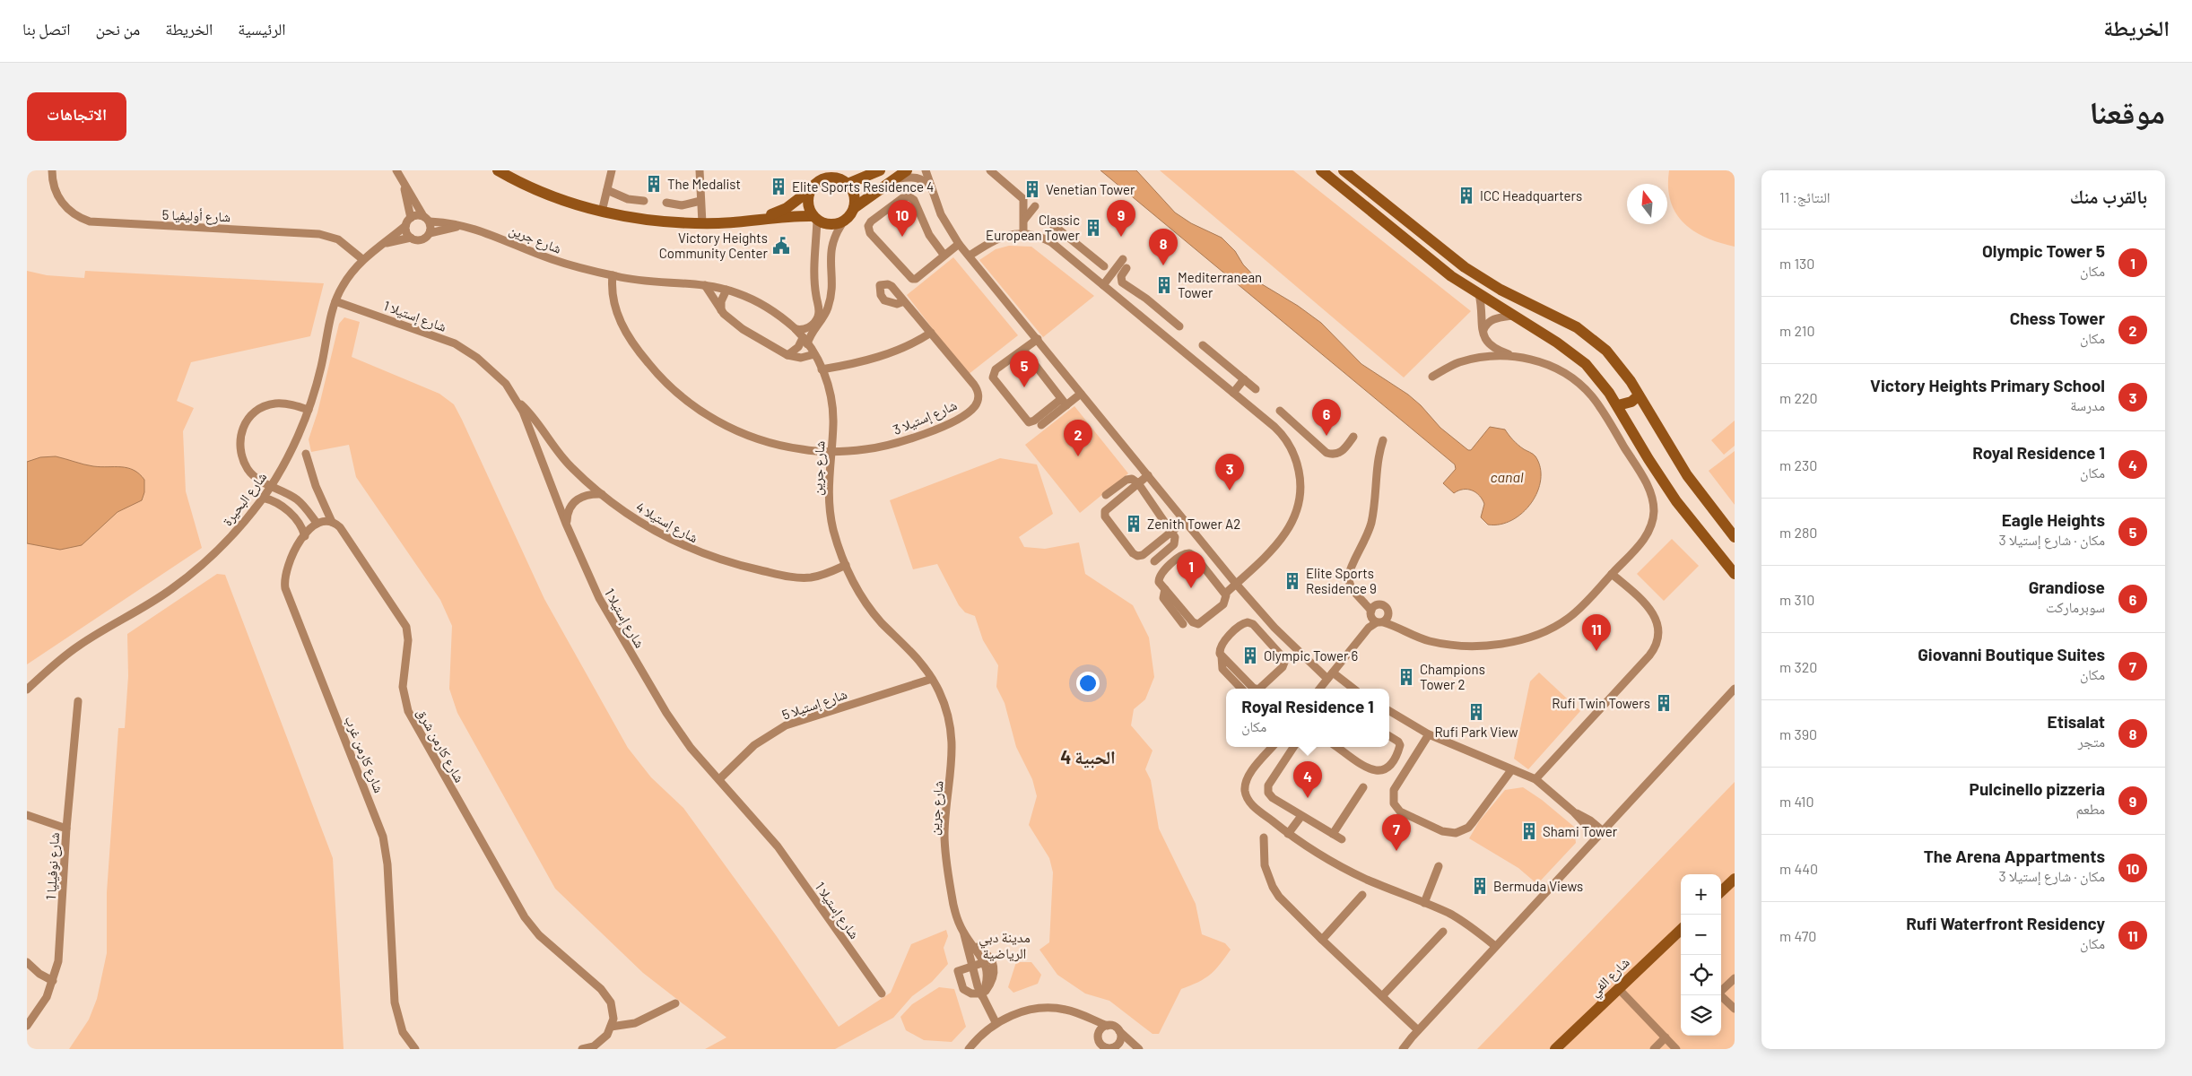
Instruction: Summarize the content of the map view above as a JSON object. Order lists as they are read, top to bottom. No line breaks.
{"streets":{"street":["شارع أوليفيا 5","شارع جرين","شارع إستيلا 1","شارع إستيلا 3","شارع البحيرة","شارع إستيلا 4","شارع إستيلا 5","شارع كارمن شرق","شارع كارمن غرب","شارع نوفيليا 1","شارع الفي"]},"crossings":[["شارع أوليفيا 5","شارع البحيرة"],["شارع جرين","شارع إستيلا 3"],["شارع جرين","شارع البحيرة"],["شارع جرين","شارع إستيلا 4"],["شارع جرين","شارع إستيلا 5"],["شارع إستيلا 1","شارع البحيرة"],["شارع إستيلا 1","شارع إستيلا 4"],["شارع إستيلا 1","شارع إستيلا 5"]],"districts":["الحبية 4","مدينة دبي الرياضية"],"water":["canal"],"places":{"building":["The Medalist","Elite Sports Residence 4","Venetian Tower","ICC Headquarters","Classic European Tower","Mediterranean Tower","Zenith Tower A2","Elite Sports Residence 9","Olympic Tower 6","Champions Tower 2","Rufi Twin Towers","Rufi Park View","Shami Tower","Bermuda Views"],"public building":["Victory Heights Community Center"]},"north":"top","page":{"header":"الخريطة","nav":["الرئيسية","الخريطة","من نحن","اتصل بنا"],"title":"موقعنا","buttons":"الاتجاهات","heading":["بالقرب منك","النتائج: 11"],"pins":["9","10","8","5","6","2","3","1","11","4","7"],"list":[{"mark":"1","name":"Olympic Tower 5","note":"مكان","value":"130 m"},{"mark":"2","name":"Chess Tower","note":"مكان","value":"210 m"},{"mark":"3","name":"Victory Heights Primary School","note":"مدرسة","value":"220 m"},{"mark":"4","name":"Royal Residence 1","note":"مكان","value":"230 m"},{"mark":"5","name":"Eagle Heights","note":"مكان · شارع إستيلا 3","value":"280 m"},{"mark":"6","name":"Grandiose","note":"سوبرماركت","value":"310 m"},{"mark":"7","name":"Giovanni Boutique Suites","note":"مكان","value":"320 m"},{"mark":"8","name":"Etisalat","note":"متجر","value":"390 m"},{"mark":"9","name":"Pulcinello pizzeria","note":"مطعم","value":"410 m"},{"mark":"10","name":"The Arena Appartments","note":"مكان · شارع إستيلا 3","value":"440 m"},{"mark":"11","name":"Rufi Waterfront Residency","note":"مكان","value":"470 m"}],"popup":["Royal Residence 1","مكان"],"map_buttons":["+","−"]}}
